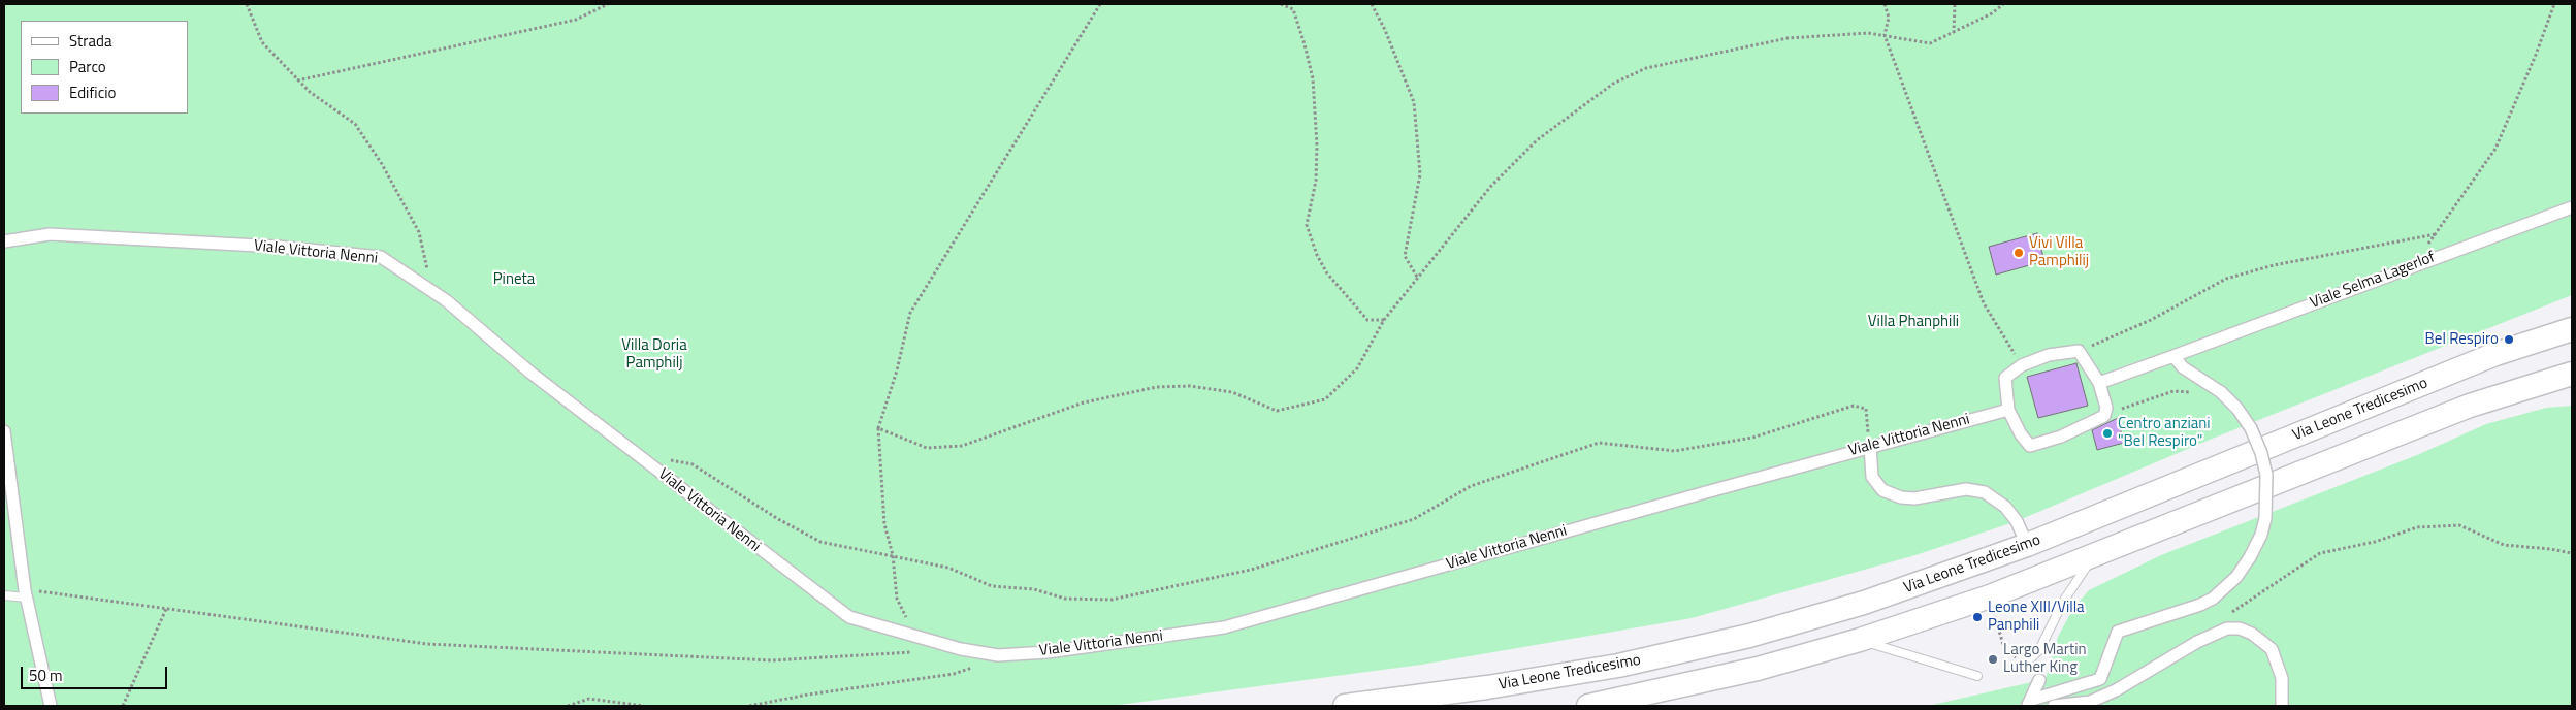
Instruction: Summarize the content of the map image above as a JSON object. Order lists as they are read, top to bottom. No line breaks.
{"streets":{"main road":["Via Leone Tredicesimo"],"street":["Viale Vittoria Nenni","Viale Selma Lagerlof"]},"parks":["Pineta","Villa Phanphili","Villa Doria Pamphilj"],"places":["Vivi Villa Pamphilij","Bel Respiro","Centro anziani \"Bel Respiro\"","Leone XIII/Villa Panphili","Largo Martin Luther King"],"legend":["Strada","Parco","Edificio"],"scale_bar":"50 m"}
